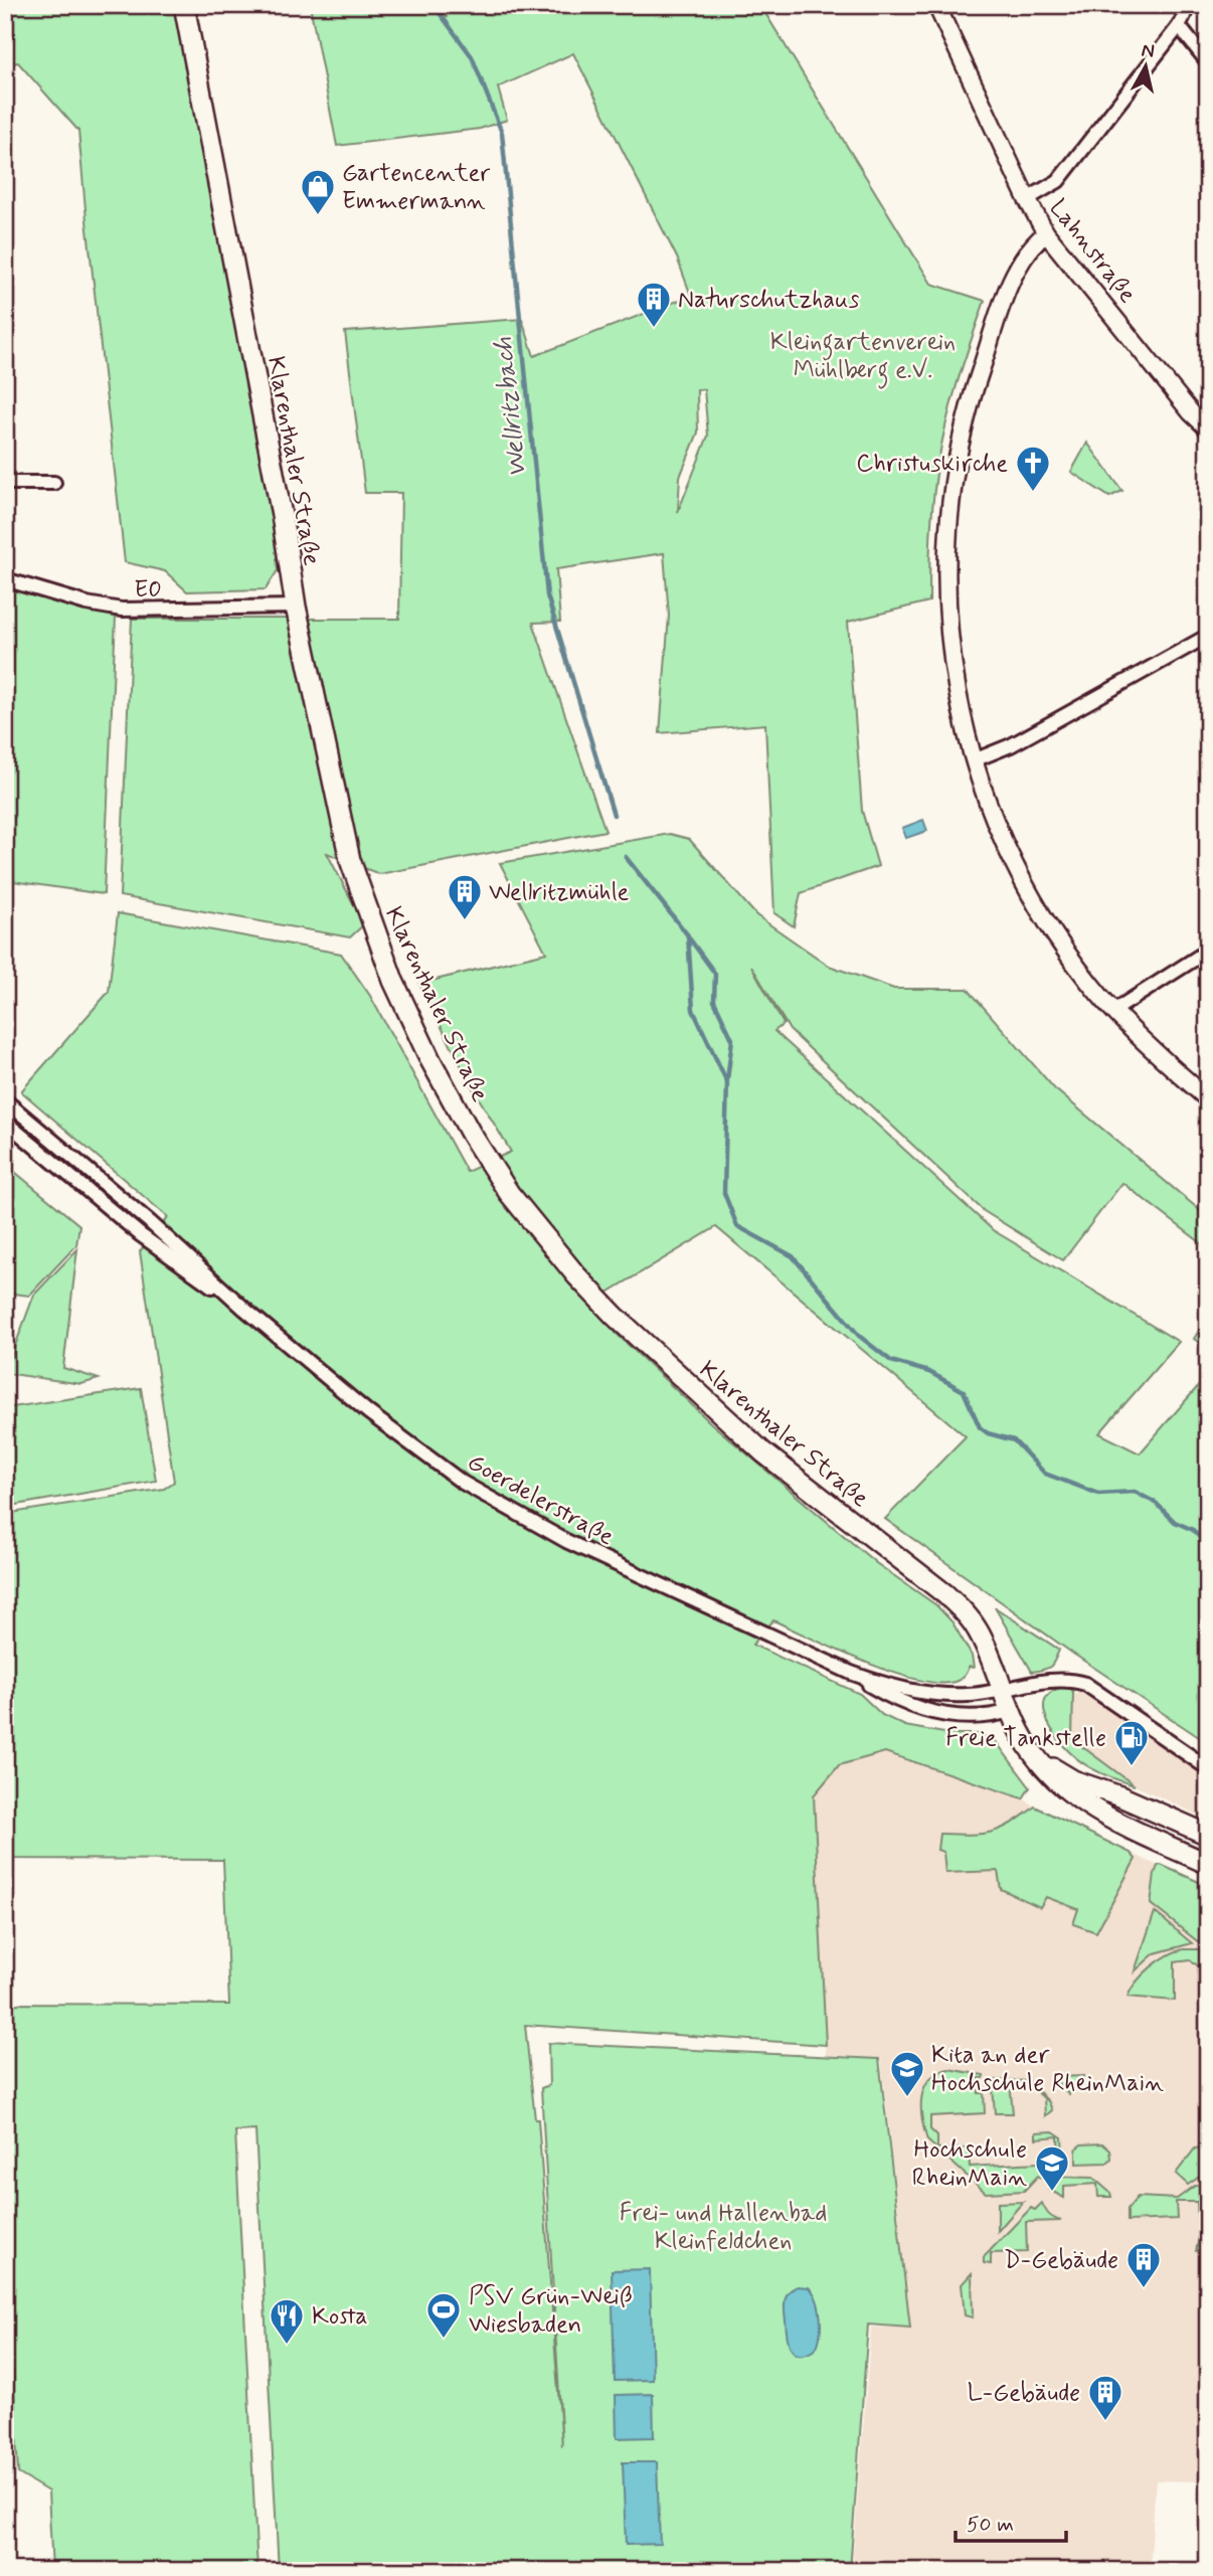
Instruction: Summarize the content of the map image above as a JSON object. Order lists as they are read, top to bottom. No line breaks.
{"streets":{"main road":["Klarenthaler Straße"],"street":["Lahnstraße","E0","Goerdelerstraße"]},"crossings":[["Klarenthaler Straße","E0"],["Klarenthaler Straße","Goerdelerstraße"]],"water":["Wellritzbach"],"parks":["Kleingartenverein Mühlberg e.V.","Frei- und Hallenbad Kleinfeldchen"],"places":{"shop":["Gartencenter Emmermann"],"building":["Naturschutzhaus","Wellritzmühle","D-Gebäude","L-Gebäude"],"church":["Christuskirche"],"fuel station":["Freie Tankstelle"],"school or university":["Kita an der Hochschule RheinMain","Hochschule RheinMain"],"sports":["PSV Grün-Weiß Wiesbaden"],"restaurant":["Kosta"]},"scale_bar":"50 m","north":"top"}
